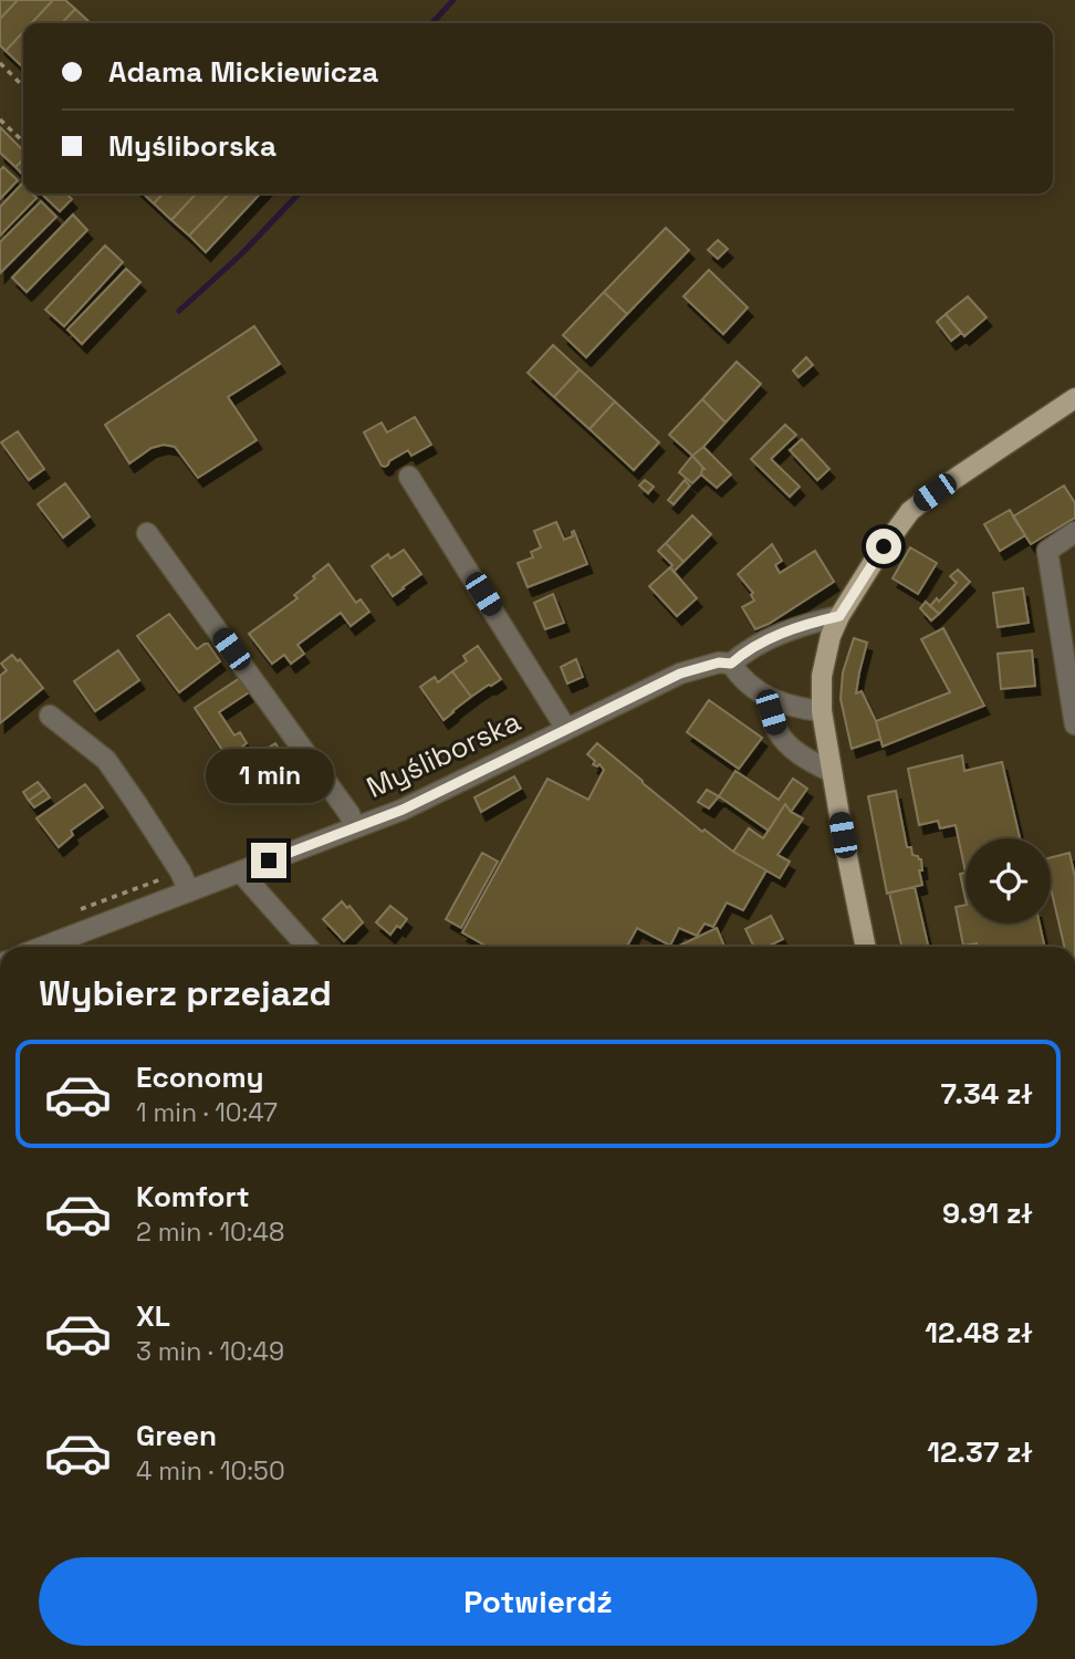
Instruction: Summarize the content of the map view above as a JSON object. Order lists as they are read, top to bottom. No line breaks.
{"streets":{"street":["Myśliborska"]},"page":{"banner":["Adama Mickiewicza","Myśliborska"],"bubble":"1 min","heading":"Wybierz przejazd","list":[{"name":"Economy","note":"1 min · 10:47","value":"7.34 zł"},{"name":"Komfort","note":"2 min · 10:48","value":"9.91 zł"},{"name":"XL","note":"3 min · 10:49","value":"12.48 zł"},{"name":"Green","note":"4 min · 10:50","value":"12.37 zł"}],"buttons":"Potwierdź"}}
